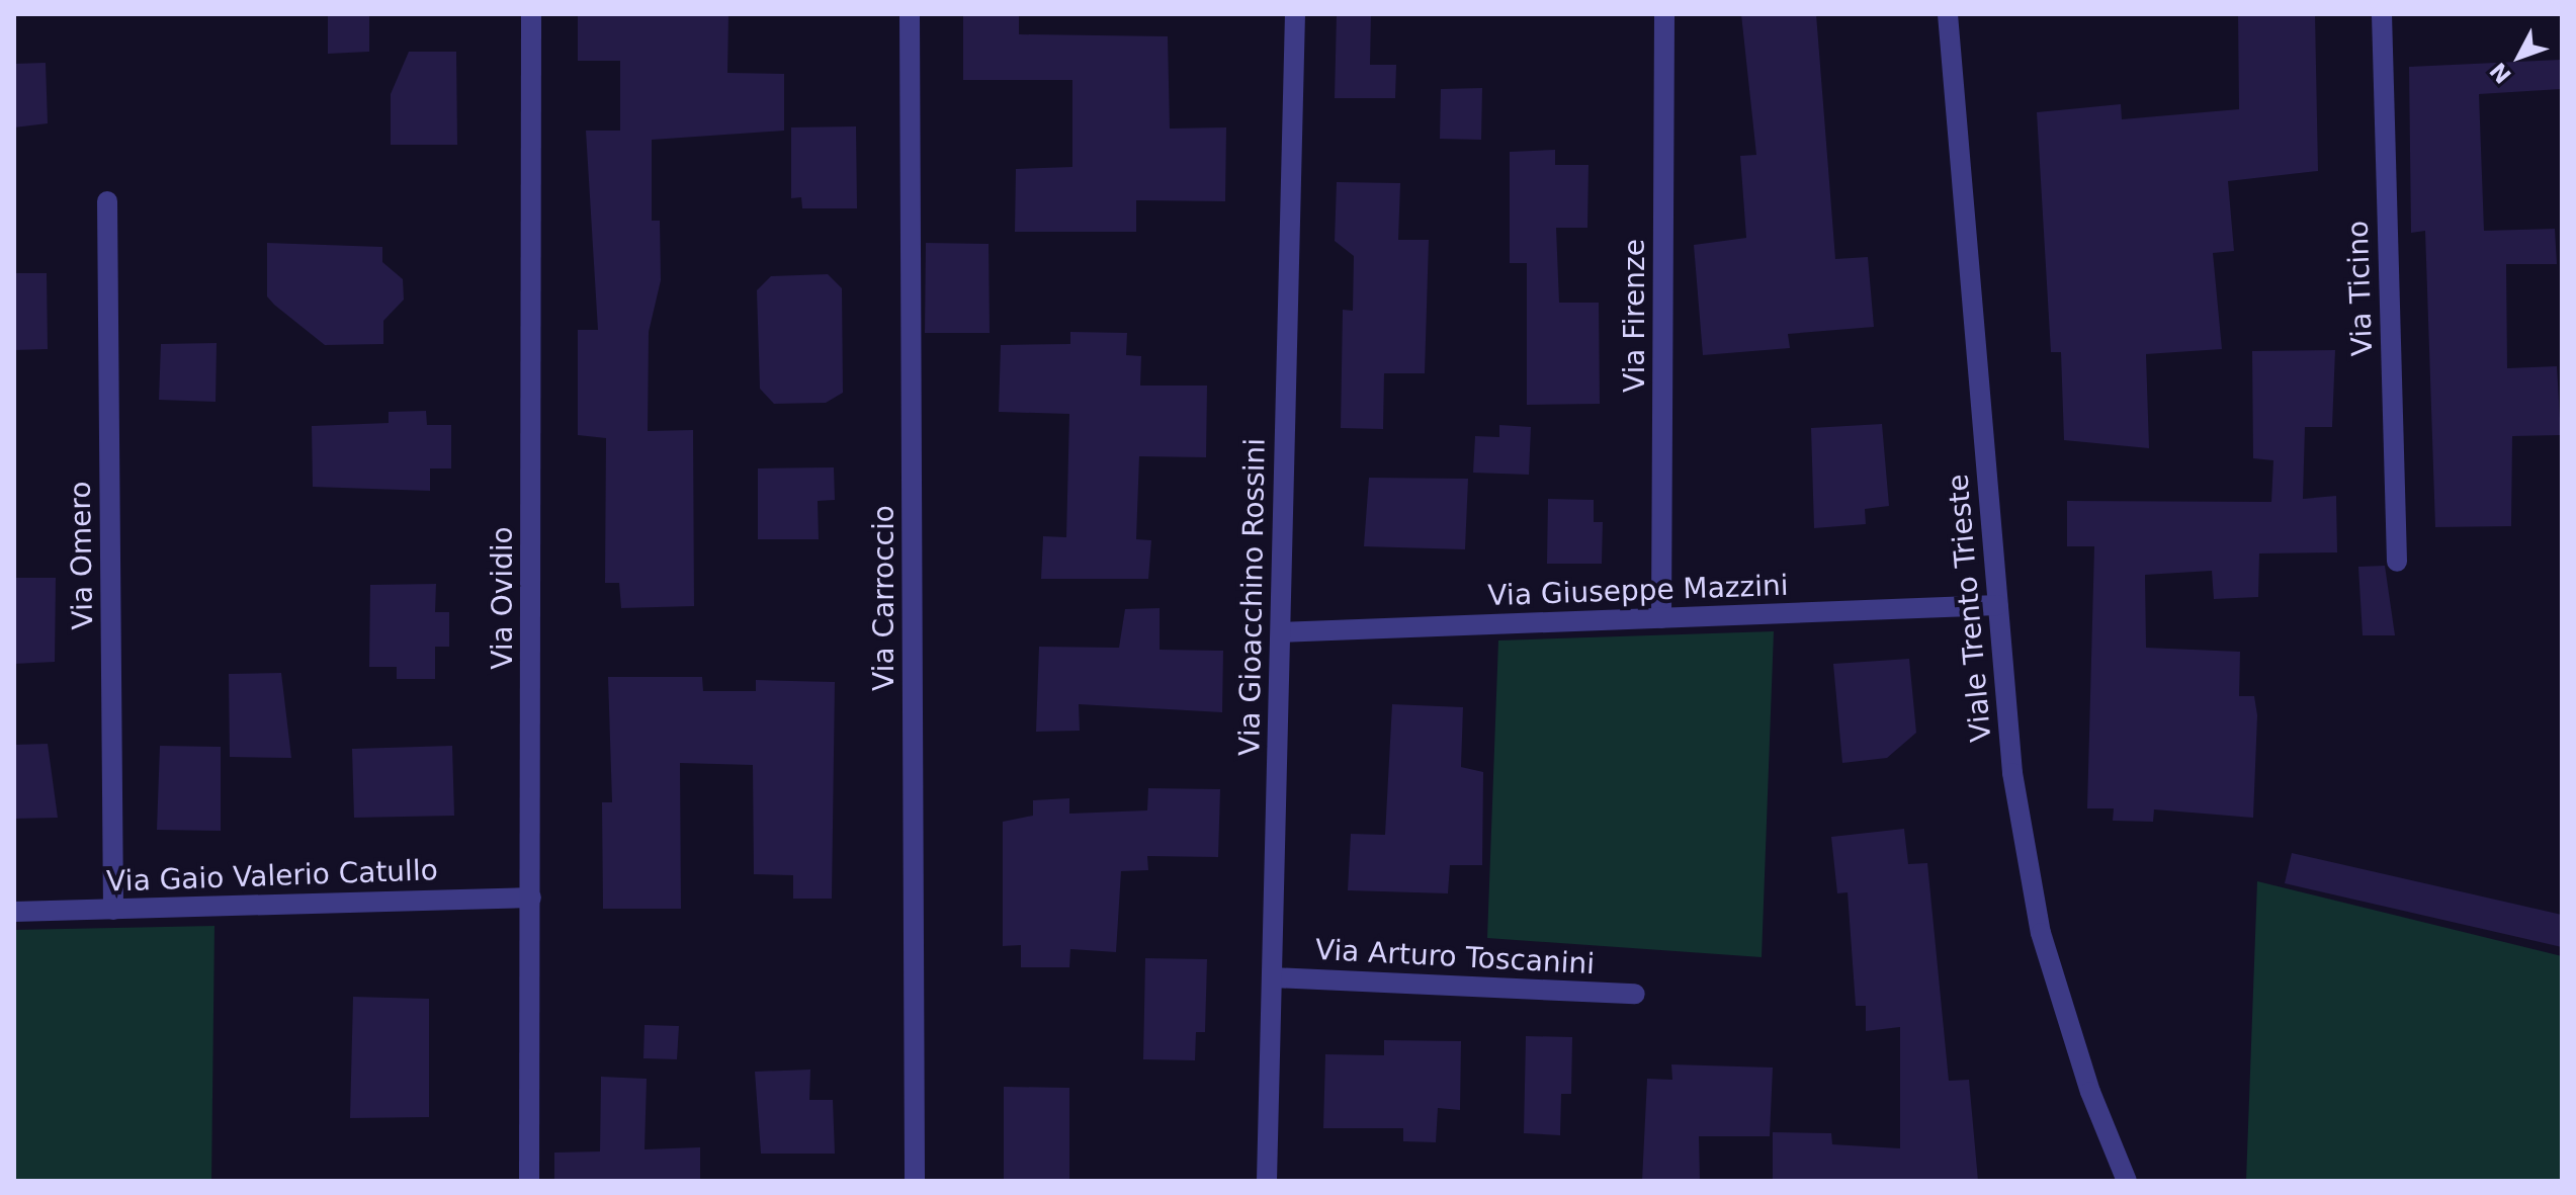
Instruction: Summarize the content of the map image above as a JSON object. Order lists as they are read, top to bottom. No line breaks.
{"streets":{"street":["Via Ticino","Via Firenze","Via Omero","Via Giuseppe Mazzini","Via Gioacchino Rossini","Via Ovidio","Via Carroccio","Viale Trento Trieste","Via Gaio Valerio Catullo","Via Arturo Toscanini"]},"crossings":[["Via Firenze","Via Giuseppe Mazzini"],["Via Omero","Via Gaio Valerio Catullo"],["Via Giuseppe Mazzini","Via Gioacchino Rossini"],["Via Giuseppe Mazzini","Viale Trento Trieste"],["Via Gioacchino Rossini","Via Arturo Toscanini"],["Via Ovidio","Via Gaio Valerio Catullo"]],"north":"bottom left"}
